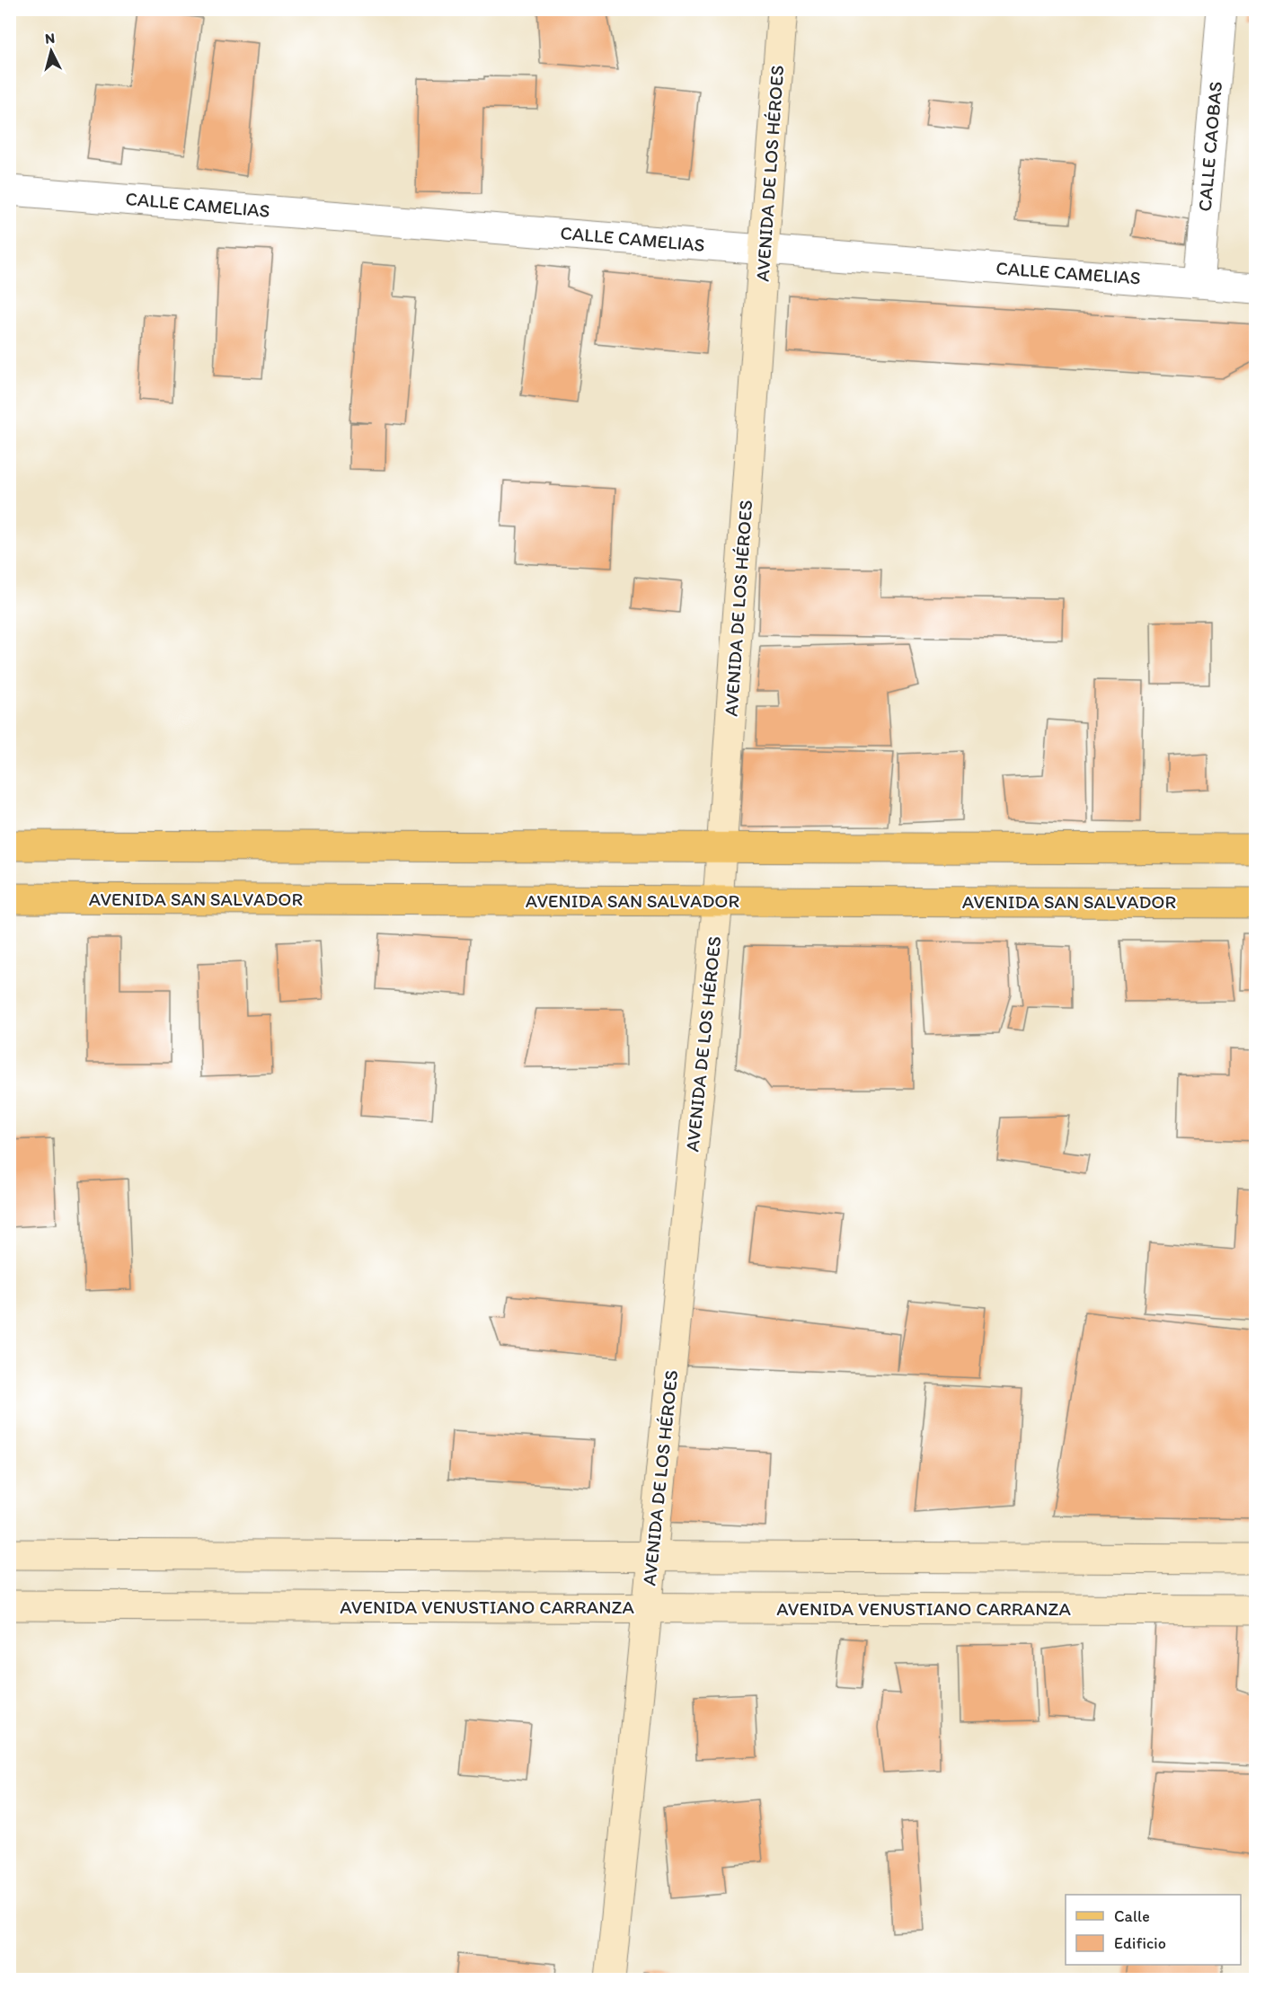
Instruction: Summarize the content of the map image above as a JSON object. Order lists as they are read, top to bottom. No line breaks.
{"streets":{"main road":["AVENIDA SAN SALVADOR"],"street":["CALLE CAOBAS","AVENIDA DE LOS HÉROES","CALLE CAMELIAS","AVENIDA VENUSTIANO CARRANZA"]},"crossings":[["CALLE CAOBAS","CALLE CAMELIAS"],["AVENIDA DE LOS HÉROES","CALLE CAMELIAS"],["AVENIDA DE LOS HÉROES","AVENIDA SAN SALVADOR"],["AVENIDA DE LOS HÉROES","AVENIDA VENUSTIANO CARRANZA"]],"legend":["Calle","Edificio"],"north":"top"}
